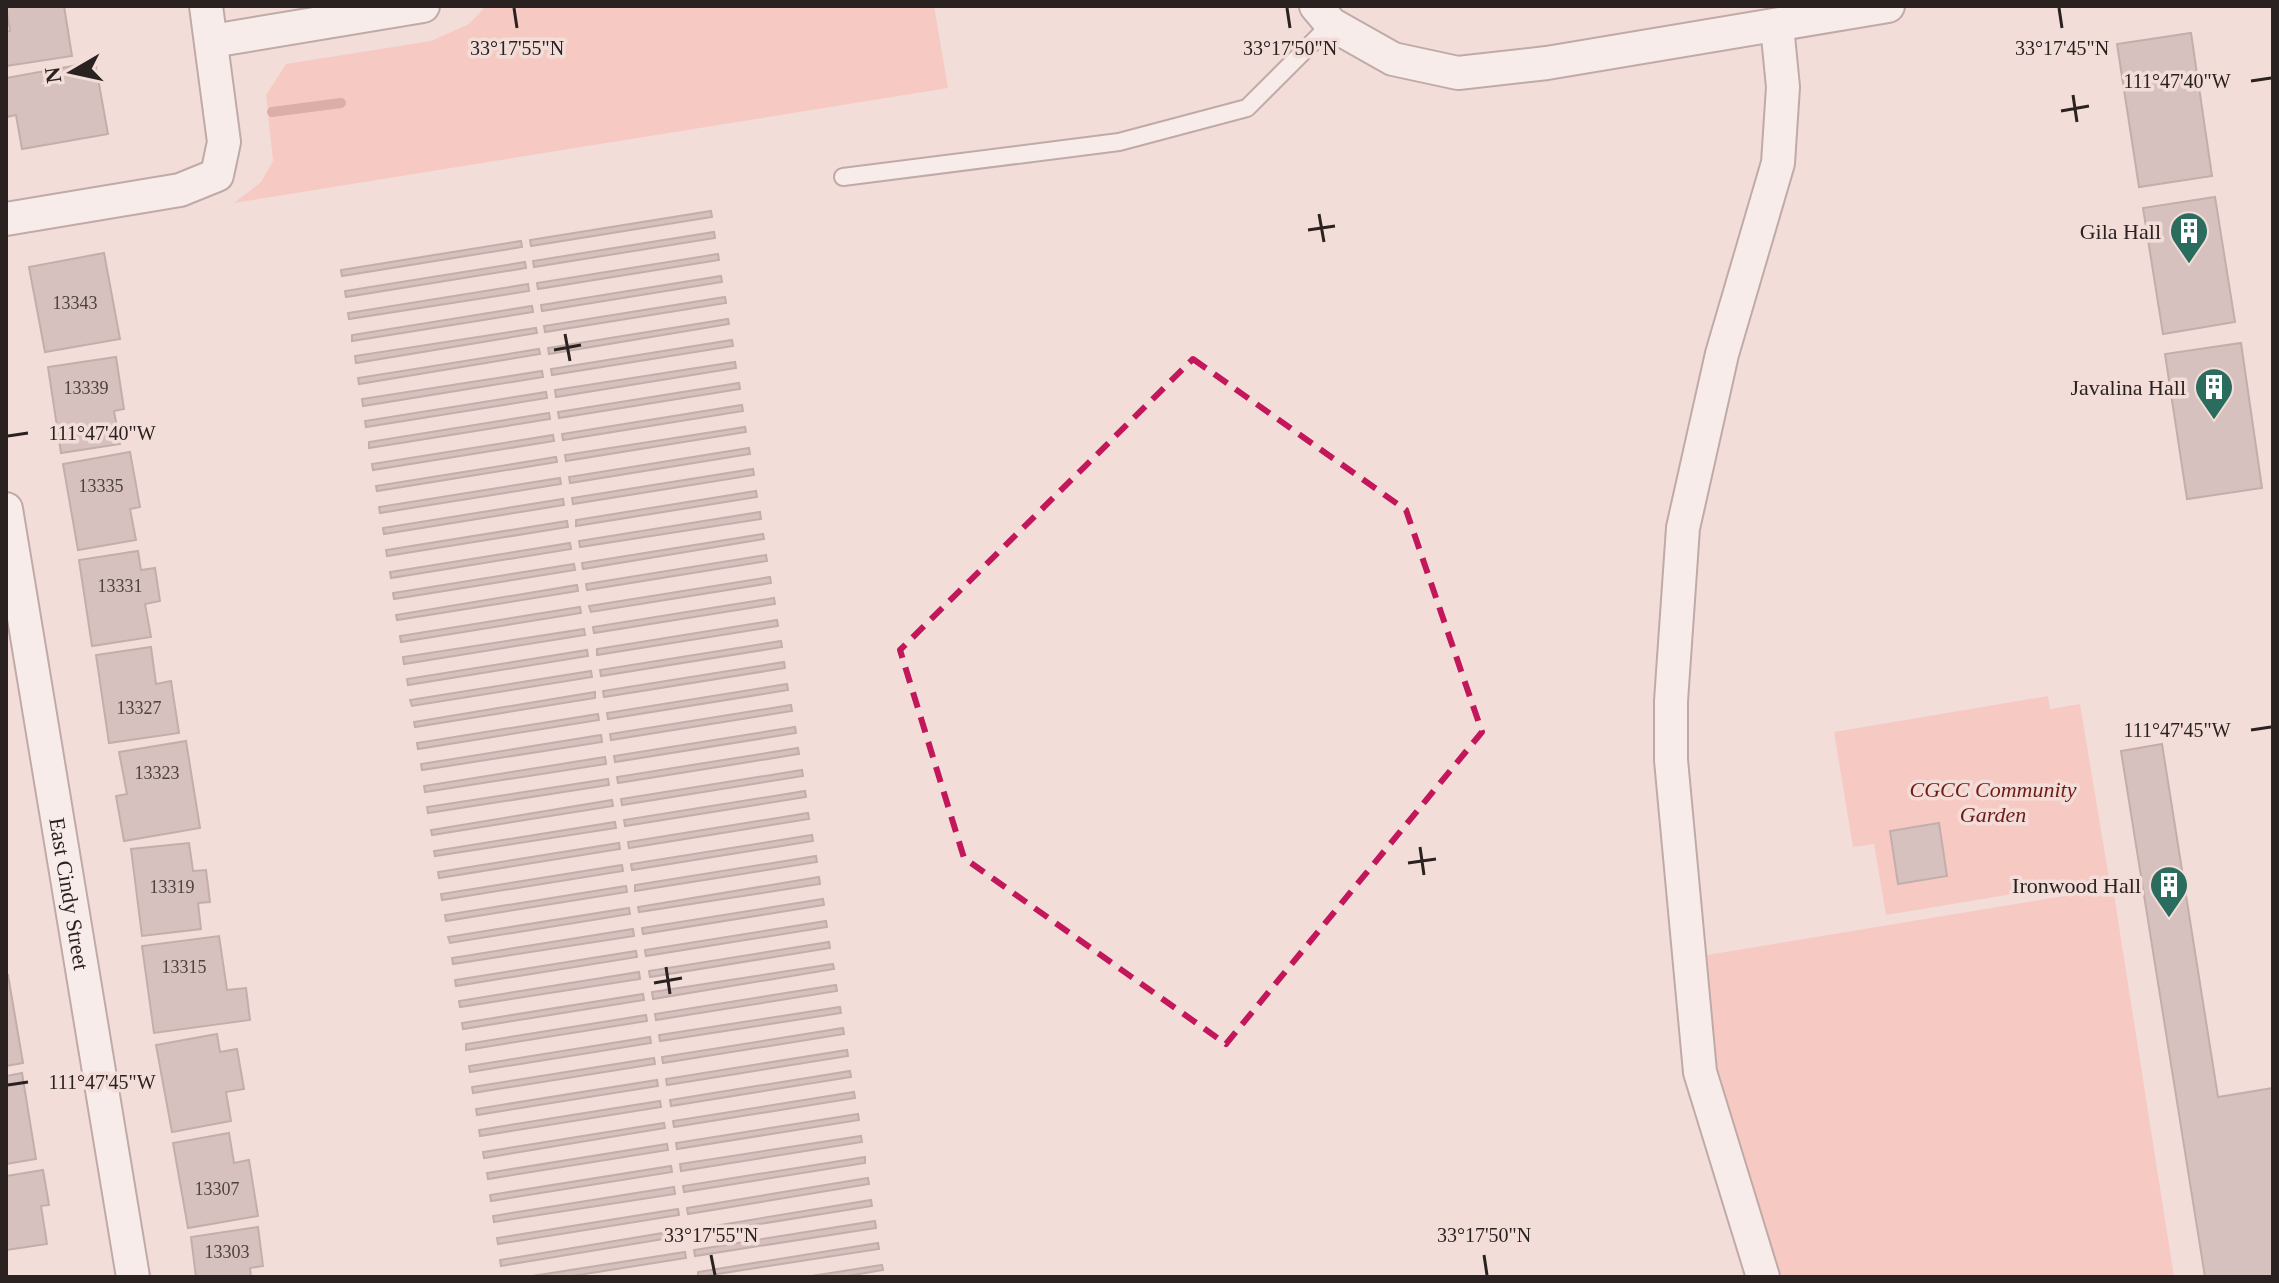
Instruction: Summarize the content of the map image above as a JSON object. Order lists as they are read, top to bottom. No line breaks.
{"streets":{"street":["East Cindy Street"]},"parks":["CGCC Community Garden"],"places":{"building":["Gila Hall","Javalina Hall","Ironwood Hall"]},"house_numbers":["13343","13339","13335","13331","13327","13323","13319","13315","13307","13303"],"north":"left","coordinates":["33°17'50\"N","33°17'45\"N","33°17'55\"N","111°47'40\"W","111°47'45\"W"]}
